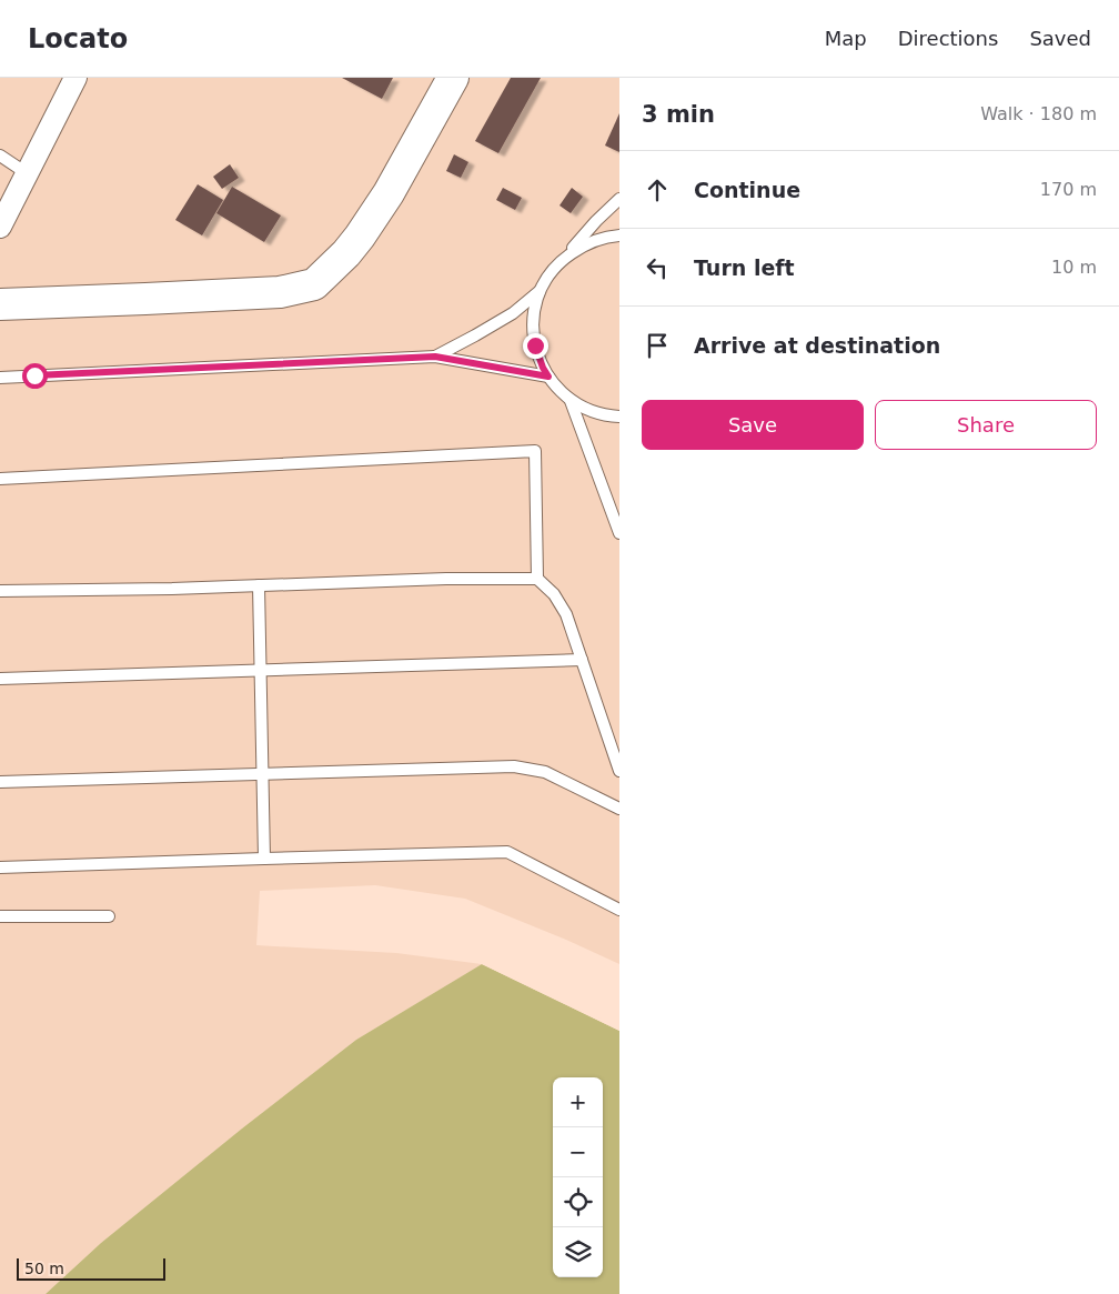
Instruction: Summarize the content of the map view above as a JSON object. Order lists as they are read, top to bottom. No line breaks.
{"scale_bar":"50 m","page":{"header":"Locato","nav":["Map","Directions","Saved"],"heading":["3 min","Walk · 180 m"],"list":[["Continue","170 m"],["Turn left","10 m"],"Arrive at destination"],"buttons":["Save","Share"],"map_buttons":["+","−"],"scale":"50 m"}}
